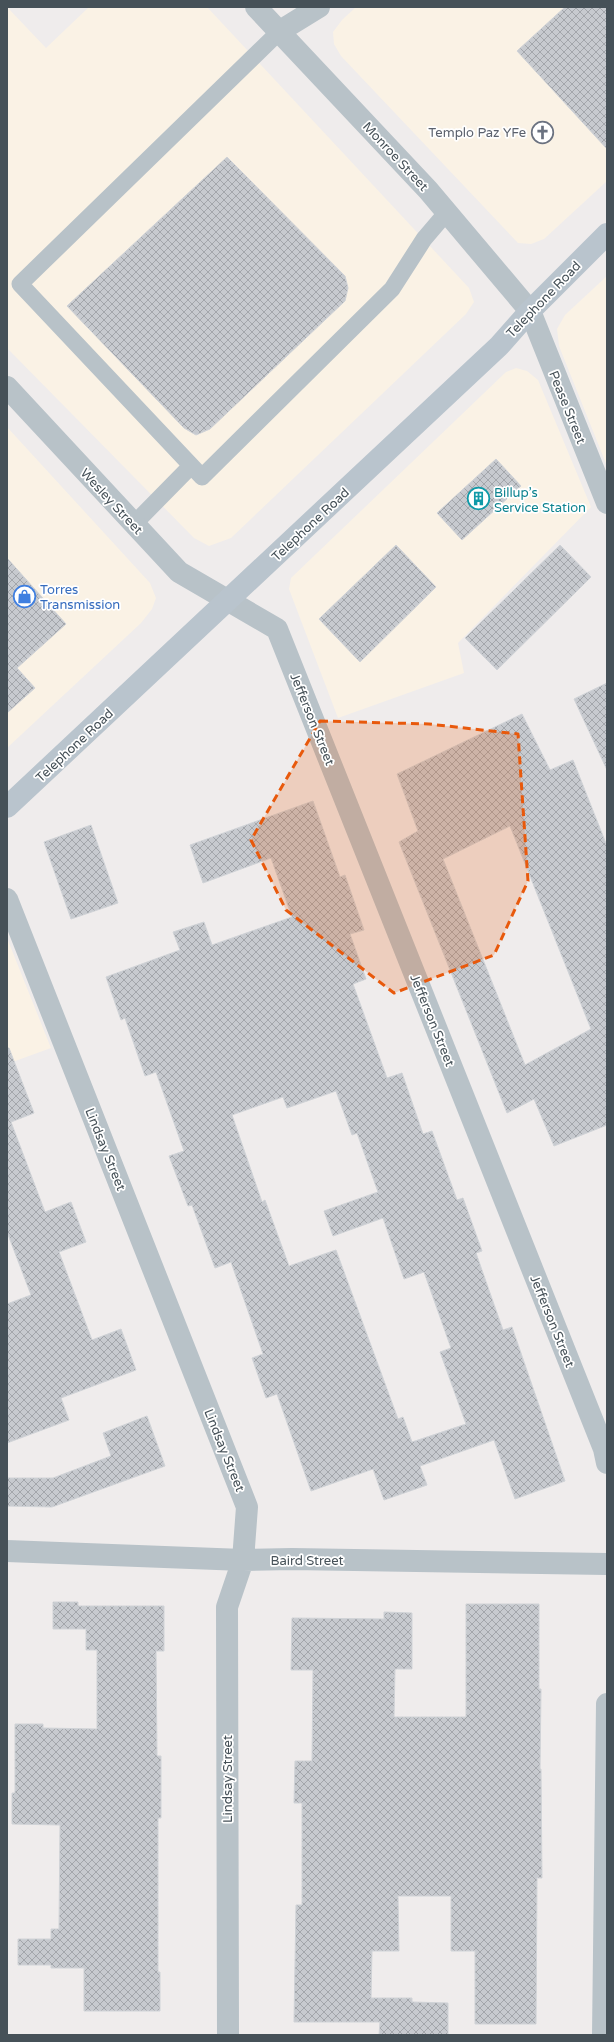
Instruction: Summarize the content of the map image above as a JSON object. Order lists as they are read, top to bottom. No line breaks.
{"streets":{"main road":["Telephone Road"],"street":["Monroe Street","Pease Street","Wesley Street","Jefferson Street","Lindsay Street","Baird Street"]},"crossings":[["Monroe Street","Telephone Road"],["Monroe Street","Pease Street"],["Telephone Road","Pease Street"],["Telephone Road","Wesley Street"],["Telephone Road","Jefferson Street"],["Wesley Street","Jefferson Street"],["Lindsay Street","Baird Street"]],"places":{"church":["Templo Paz YFe"],"building":["Billup’s Service Station"],"shop":["Torres Transmission"]}}
